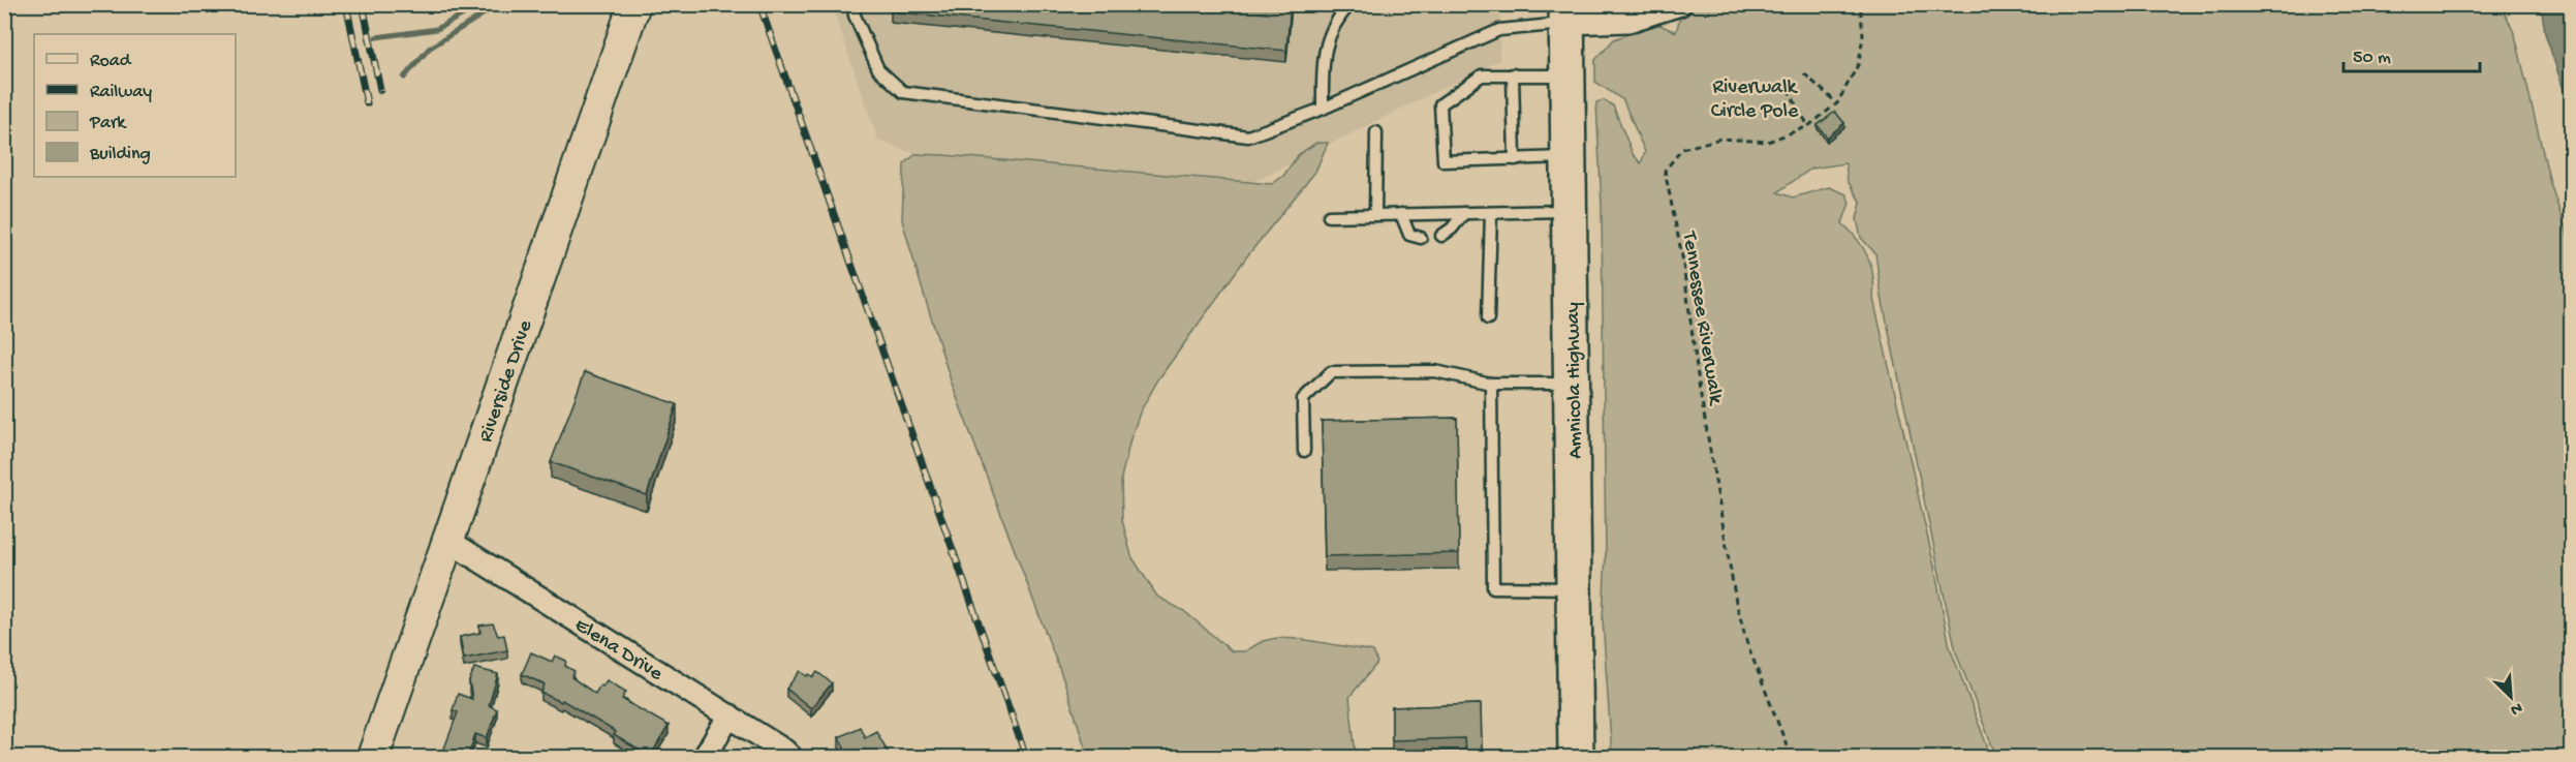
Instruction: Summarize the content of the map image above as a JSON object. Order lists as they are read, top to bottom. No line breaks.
{"streets":{"main road":["Amnicola Highway"],"street":["Riverside Drive","Elena Drive"],"path":["Tennessee Riverwalk"]},"crossings":[["Riverside Drive","Elena Drive"]],"parks":["Riverwalk Circle Pole"],"legend":["Road","Railway","Park","Building"],"scale_bar":"50 m","north":"bottom right"}
